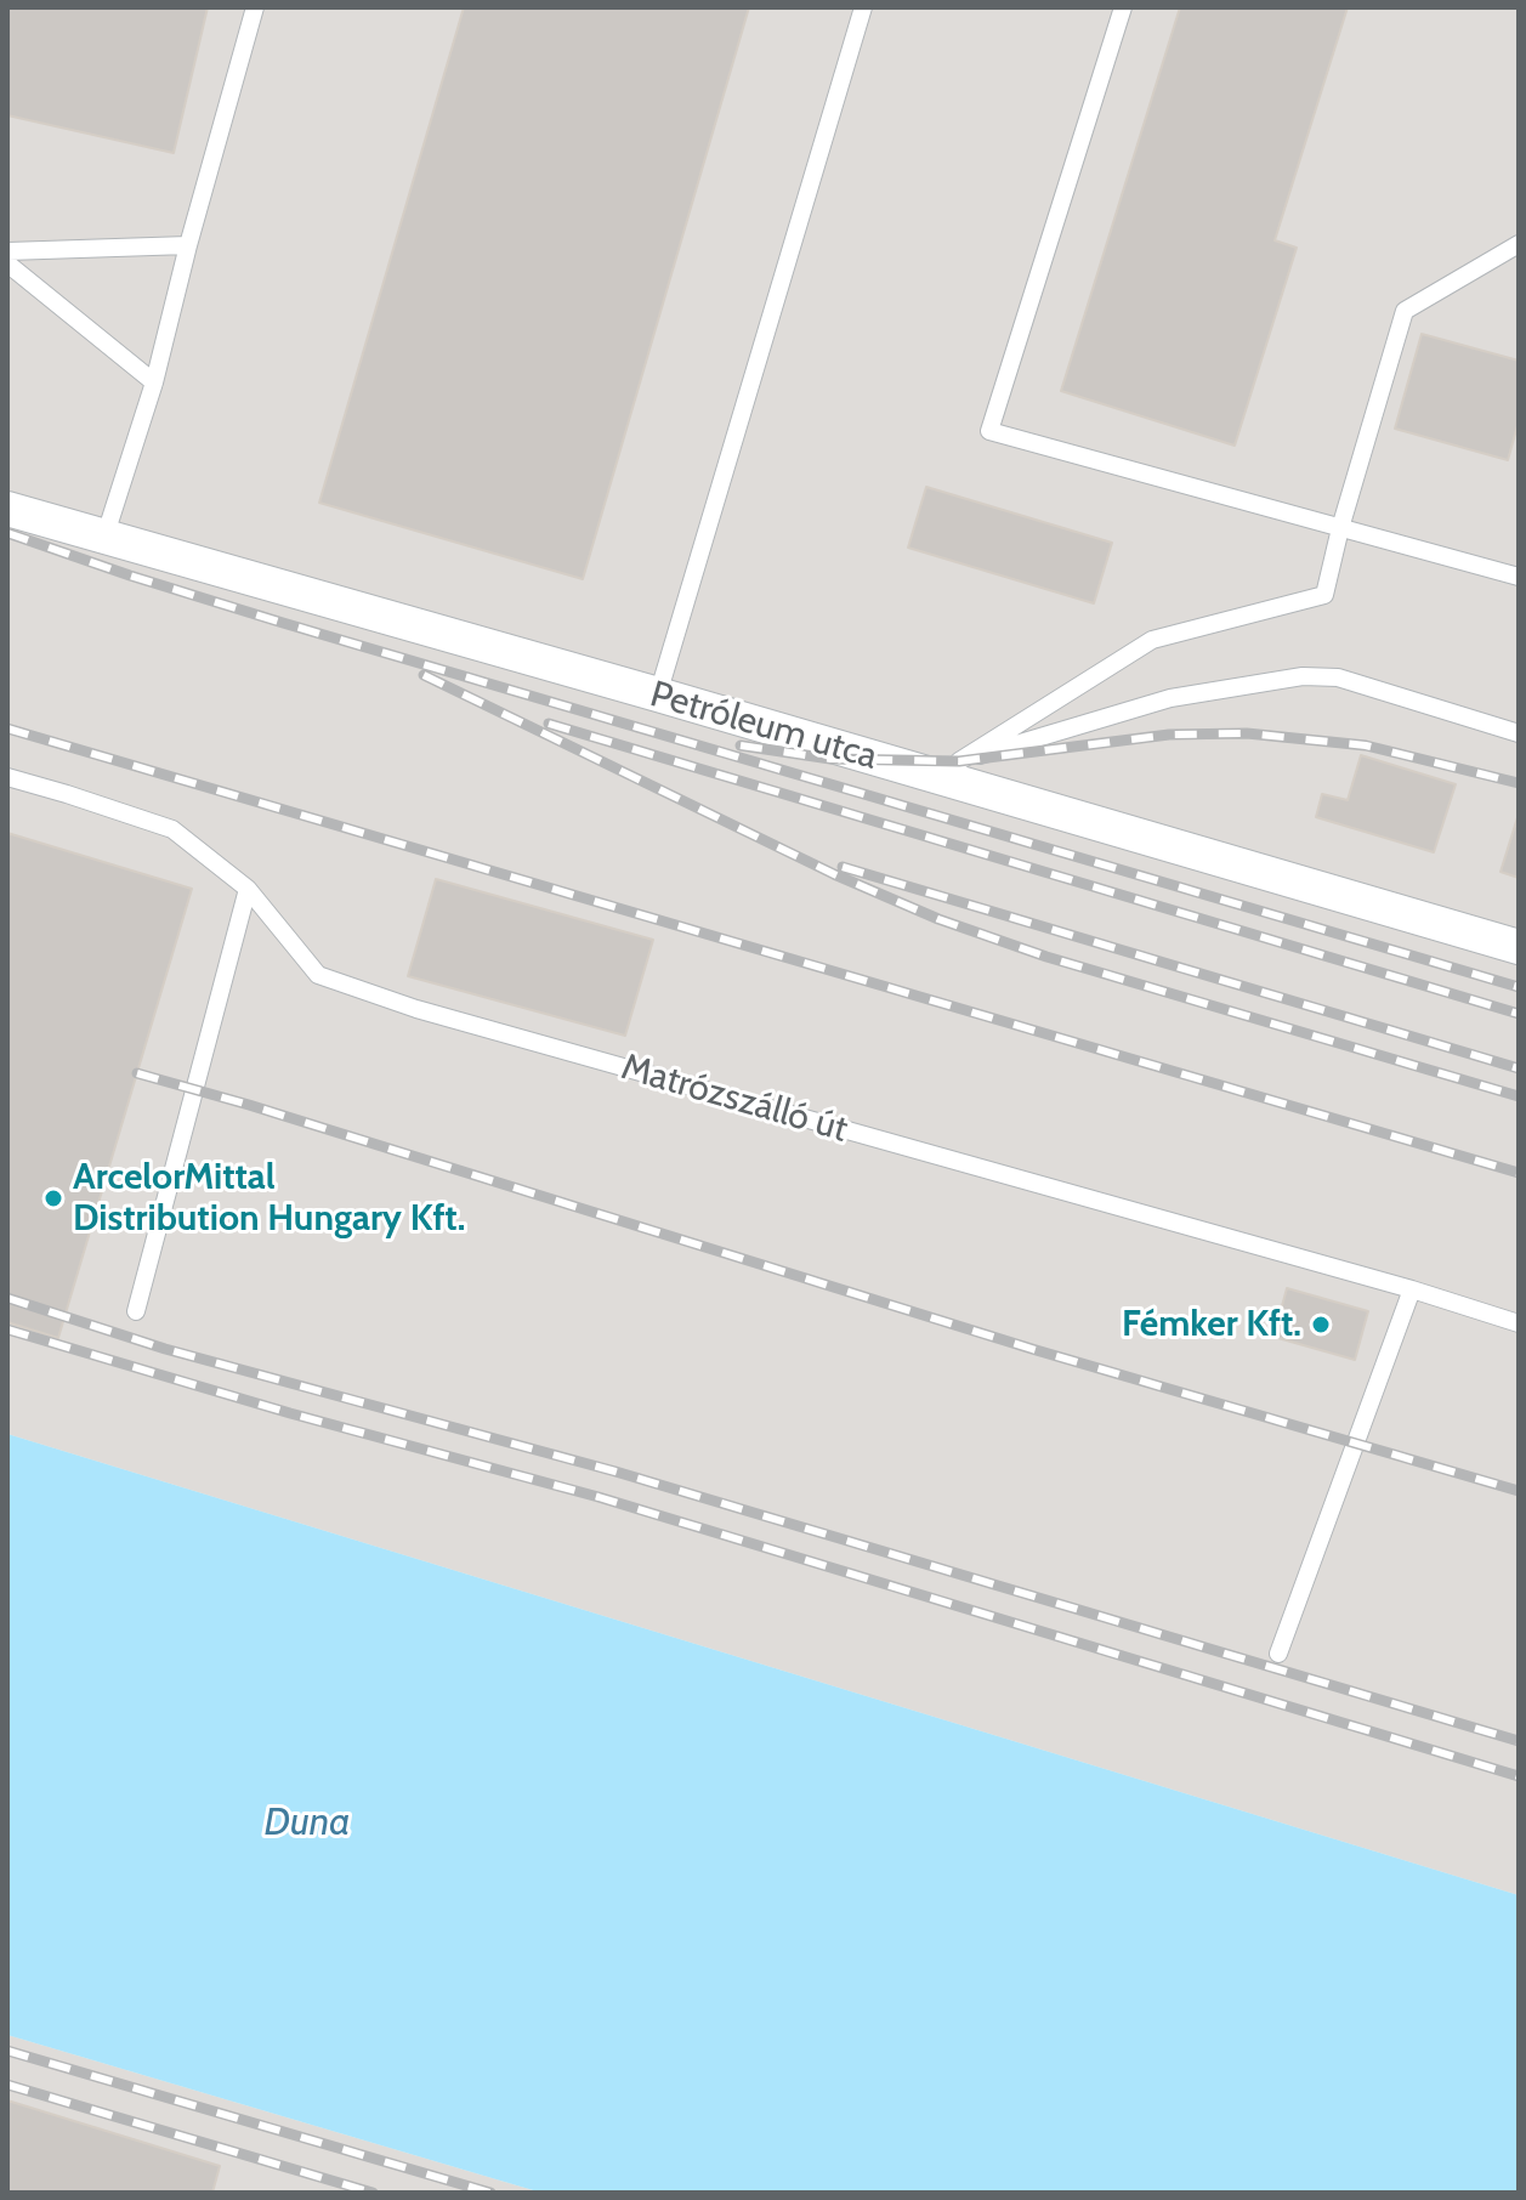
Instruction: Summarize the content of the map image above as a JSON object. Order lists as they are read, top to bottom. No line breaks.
{"streets":{"street":["Petróleum utca"],"lane":["Matrózszálló út"]},"water":["Duna"],"places":["ArcelorMittal Distribution Hungary Kft.","Fémker Kft."]}
